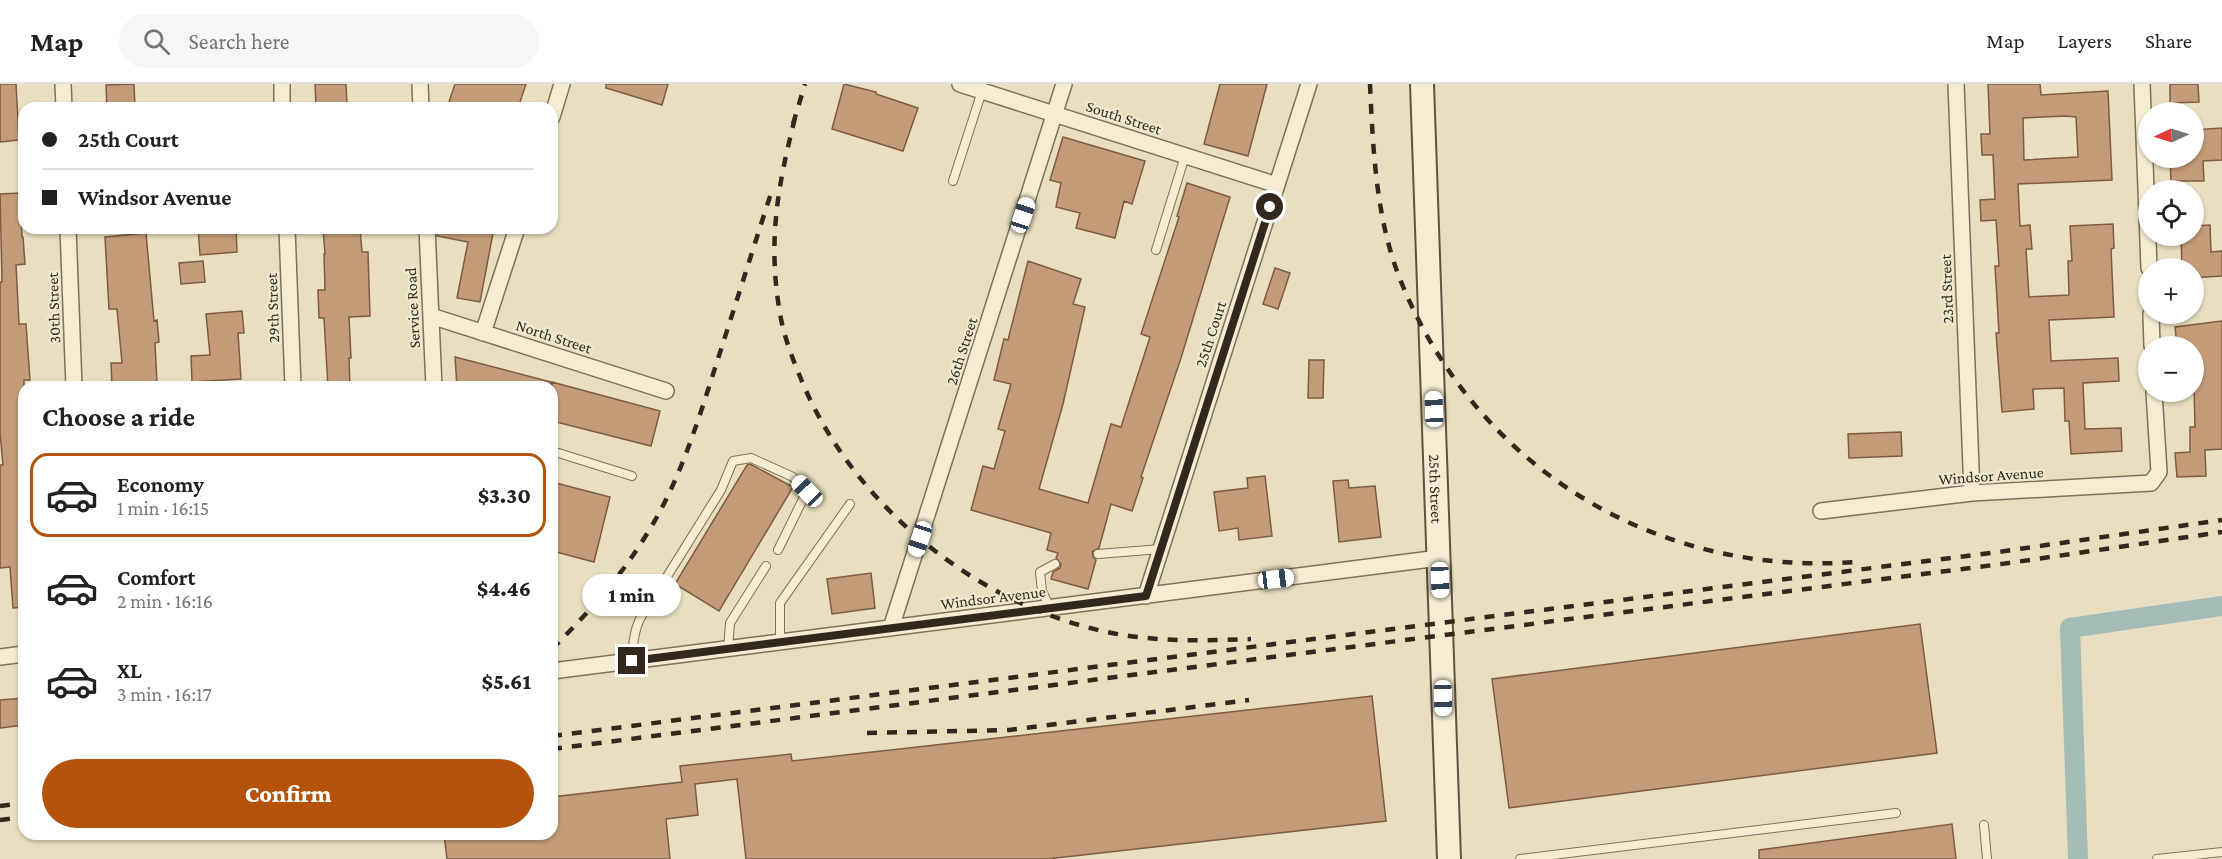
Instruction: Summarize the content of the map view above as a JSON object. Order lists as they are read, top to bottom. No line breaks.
{"streets":{"main road":["25th Street"],"street":["South Street","23rd Street","30th Street","29th Street","Service Road","25th Court","North Street","26th Street","Windsor Avenue"]},"crossings":[["South Street","25th Court"],["South Street","26th Street"],["23rd Street","Windsor Avenue"],["Service Road","North Street"],["25th Court","Windsor Avenue"],["26th Street","Windsor Avenue"],["Windsor Avenue","25th Street"]],"north":"left","page":{"header":"Map","search":"Search here","nav":["Map","Layers","Share"],"map_buttons":["+","−"],"banner":["25th Court","Windsor Avenue"],"heading":"Choose a ride","list":[{"name":"Economy","note":"1 min · 16:15","value":"$3.30"},{"name":"Comfort","note":"2 min · 16:16","value":"$4.46"},{"name":"XL","note":"3 min · 16:17","value":"$5.61"}],"bubble":"1 min","buttons":"Confirm"}}
